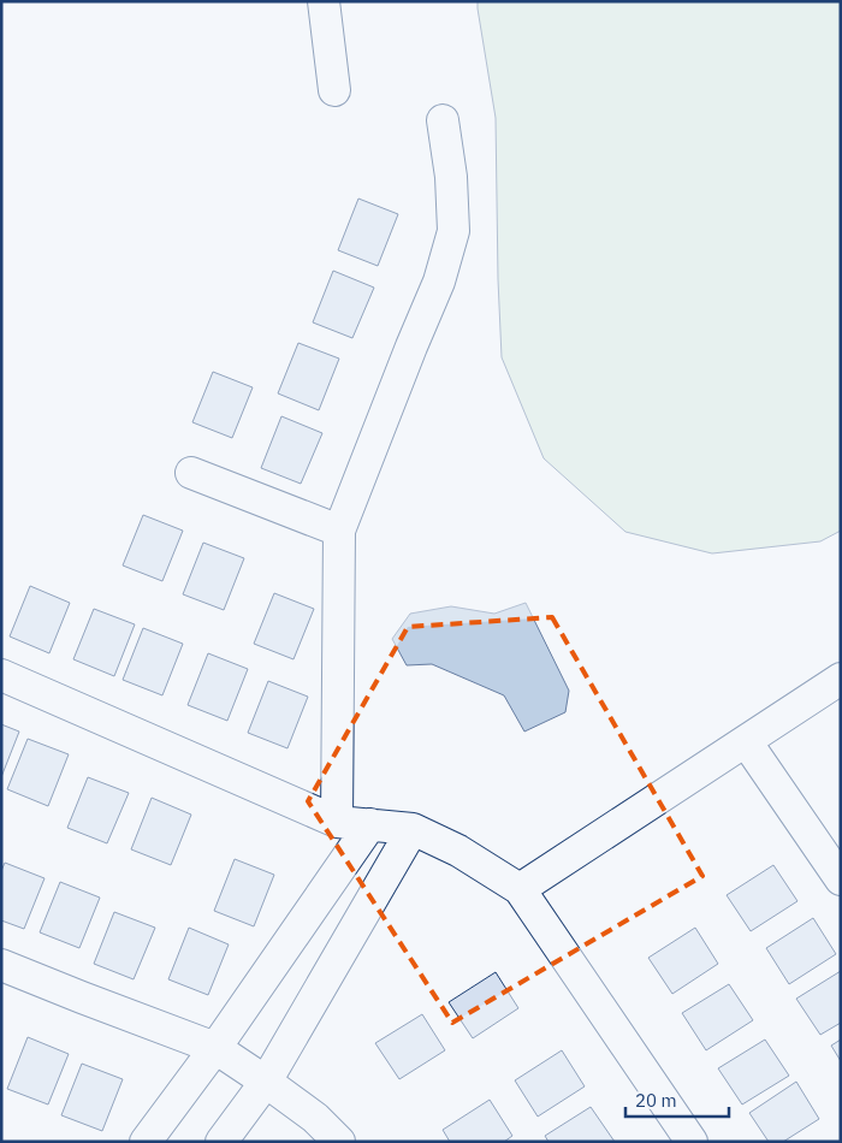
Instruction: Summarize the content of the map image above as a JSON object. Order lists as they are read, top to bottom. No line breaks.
{"scale_bar":"20 m"}
